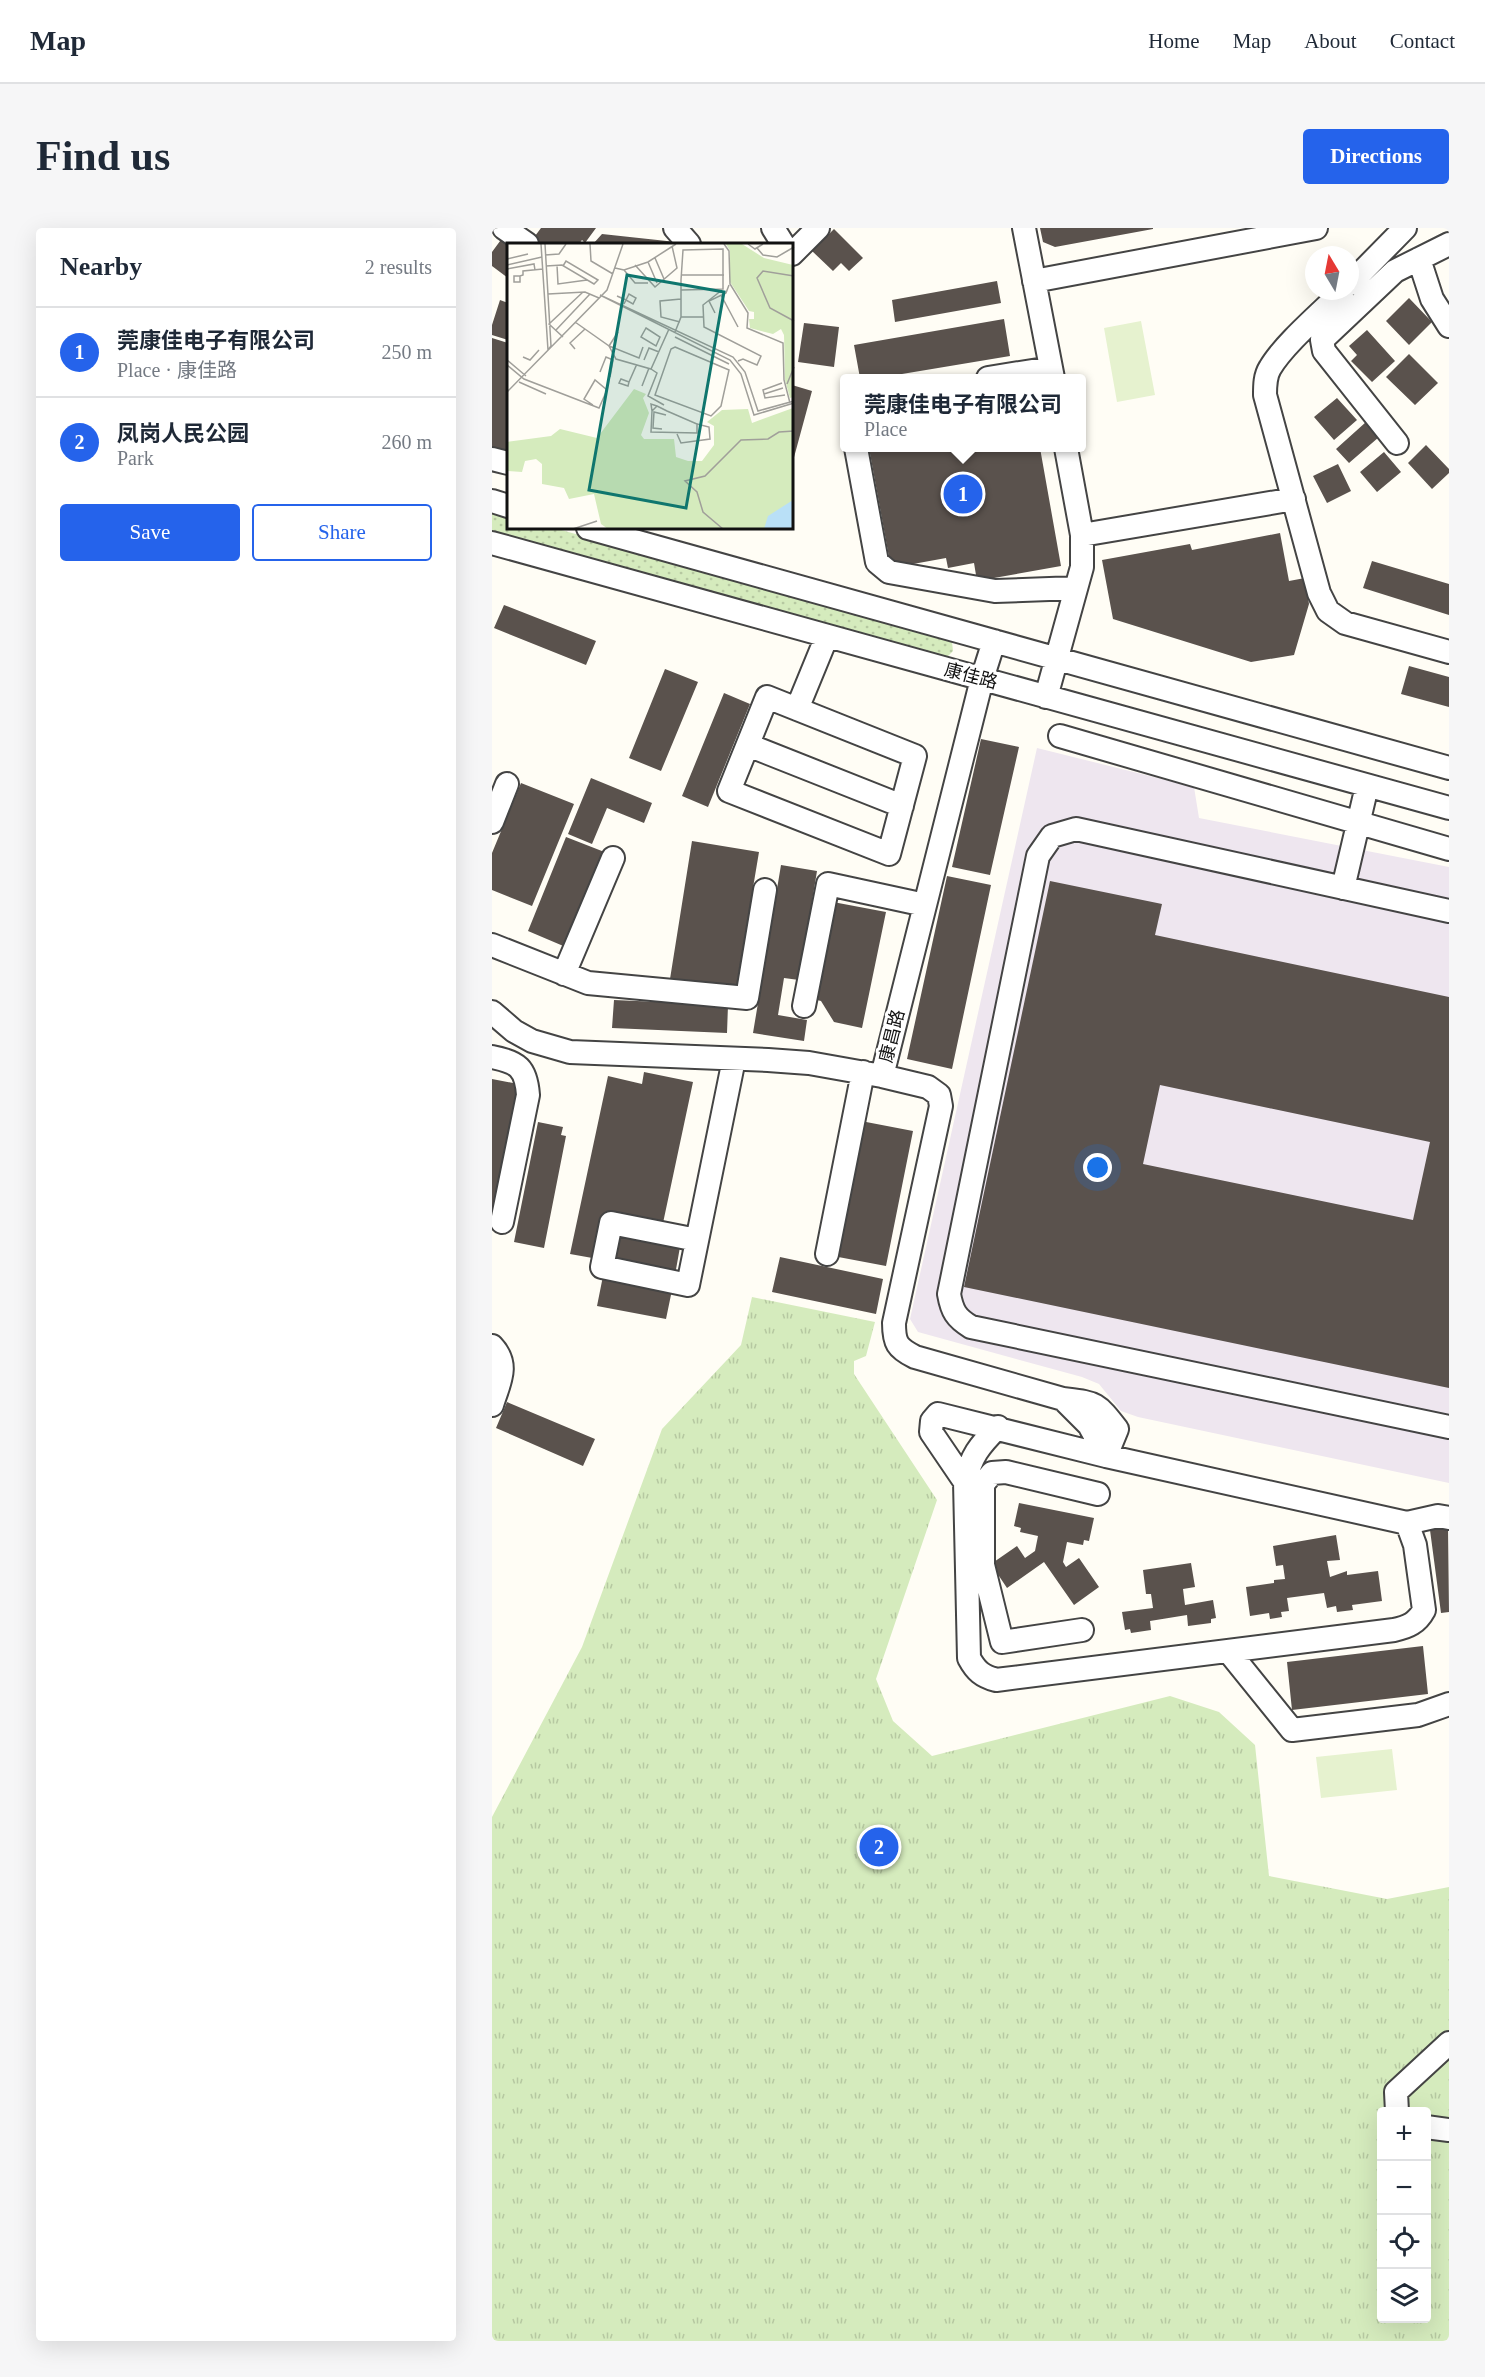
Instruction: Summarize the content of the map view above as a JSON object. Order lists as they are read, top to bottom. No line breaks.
{"streets":{"street":["康佳路","康昌路"]},"crossings":[["康佳路","康昌路"]],"north":"top","page":{"header":"Map","nav":["Home","Map","About","Contact"],"buttons":["Directions",["Save","Share"]],"title":"Find us","heading":["Nearby","2 results"],"list":[{"mark":"1","name":"莞康佳电子有限公司","note":"Place · 康佳路","value":"250 m"},{"mark":"2","name":"凤岗人民公园","note":"Park","value":"260 m"}],"popup":["莞康佳电子有限公司","Place"],"pins":["1","2"],"map_buttons":["+","−"]}}
